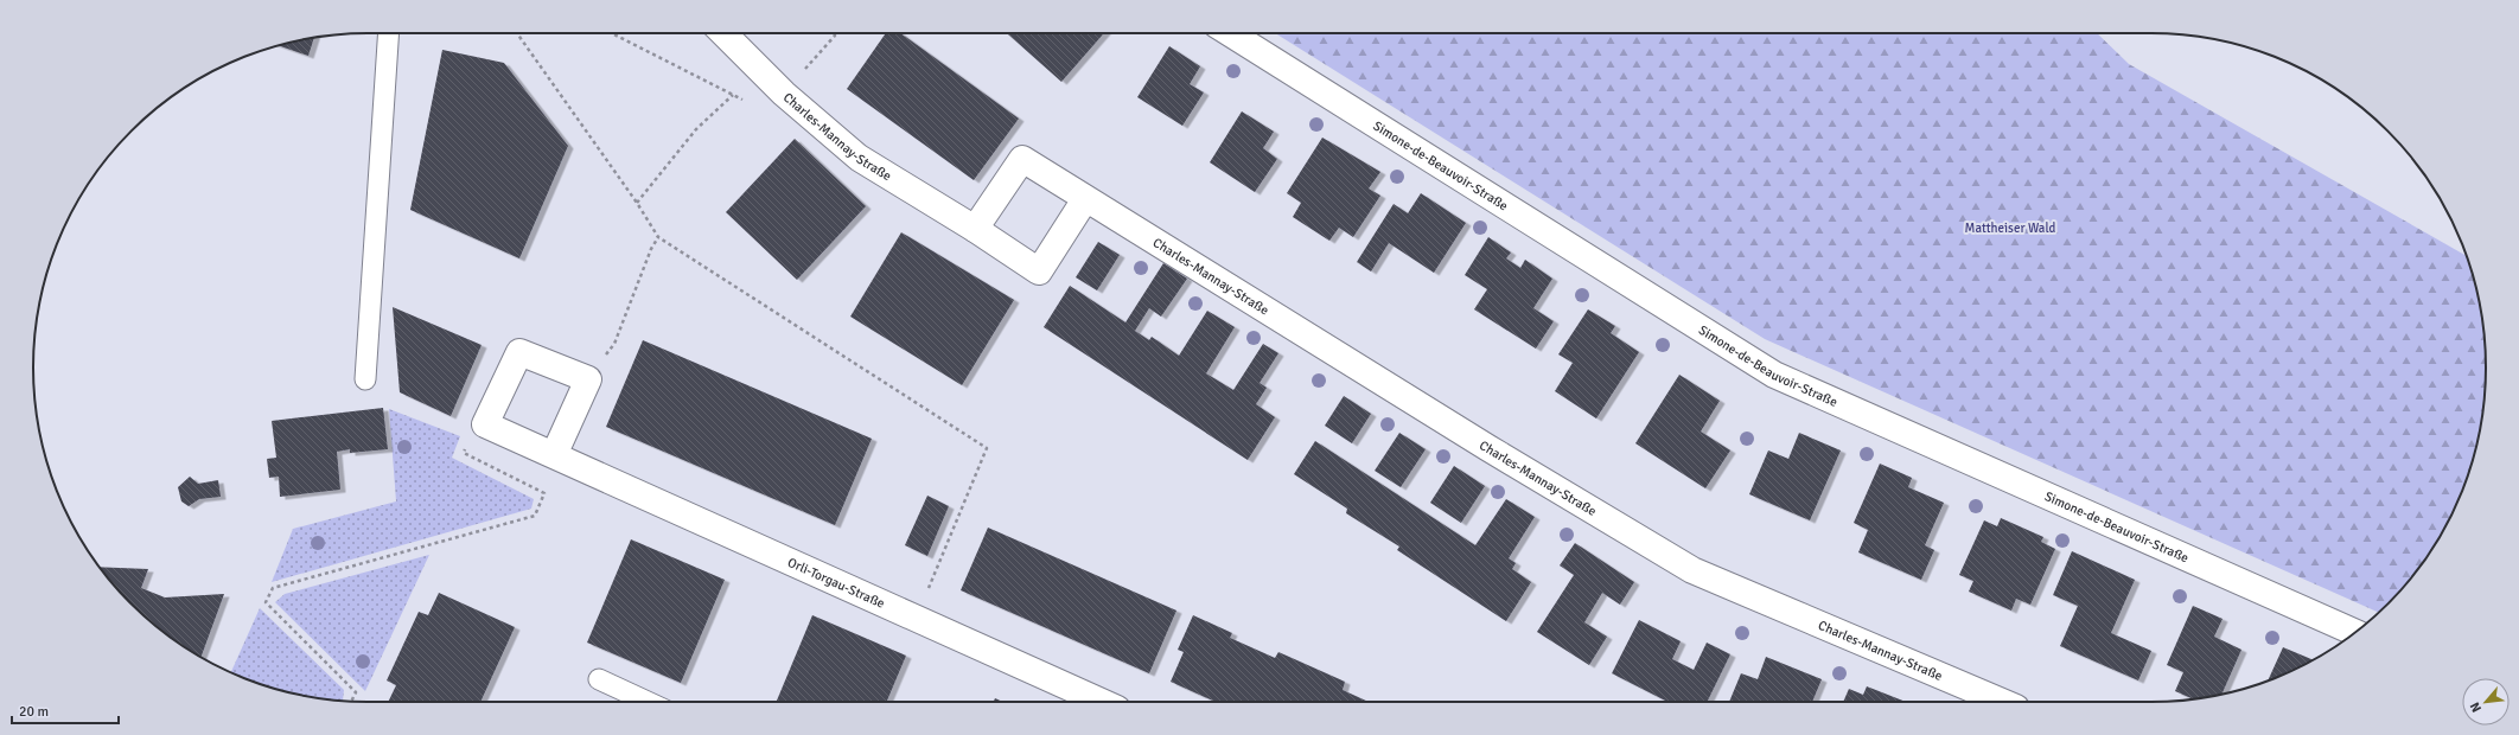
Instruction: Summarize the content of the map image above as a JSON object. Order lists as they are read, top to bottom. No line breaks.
{"streets":{"street":["Charles-Mannay-Straße","Simone-de-Beauvoir-Straße","Orli-Torgau-Straße"]},"parks":["Mattheiser Wald"],"scale_bar":"20 m","north":"bottom left"}
